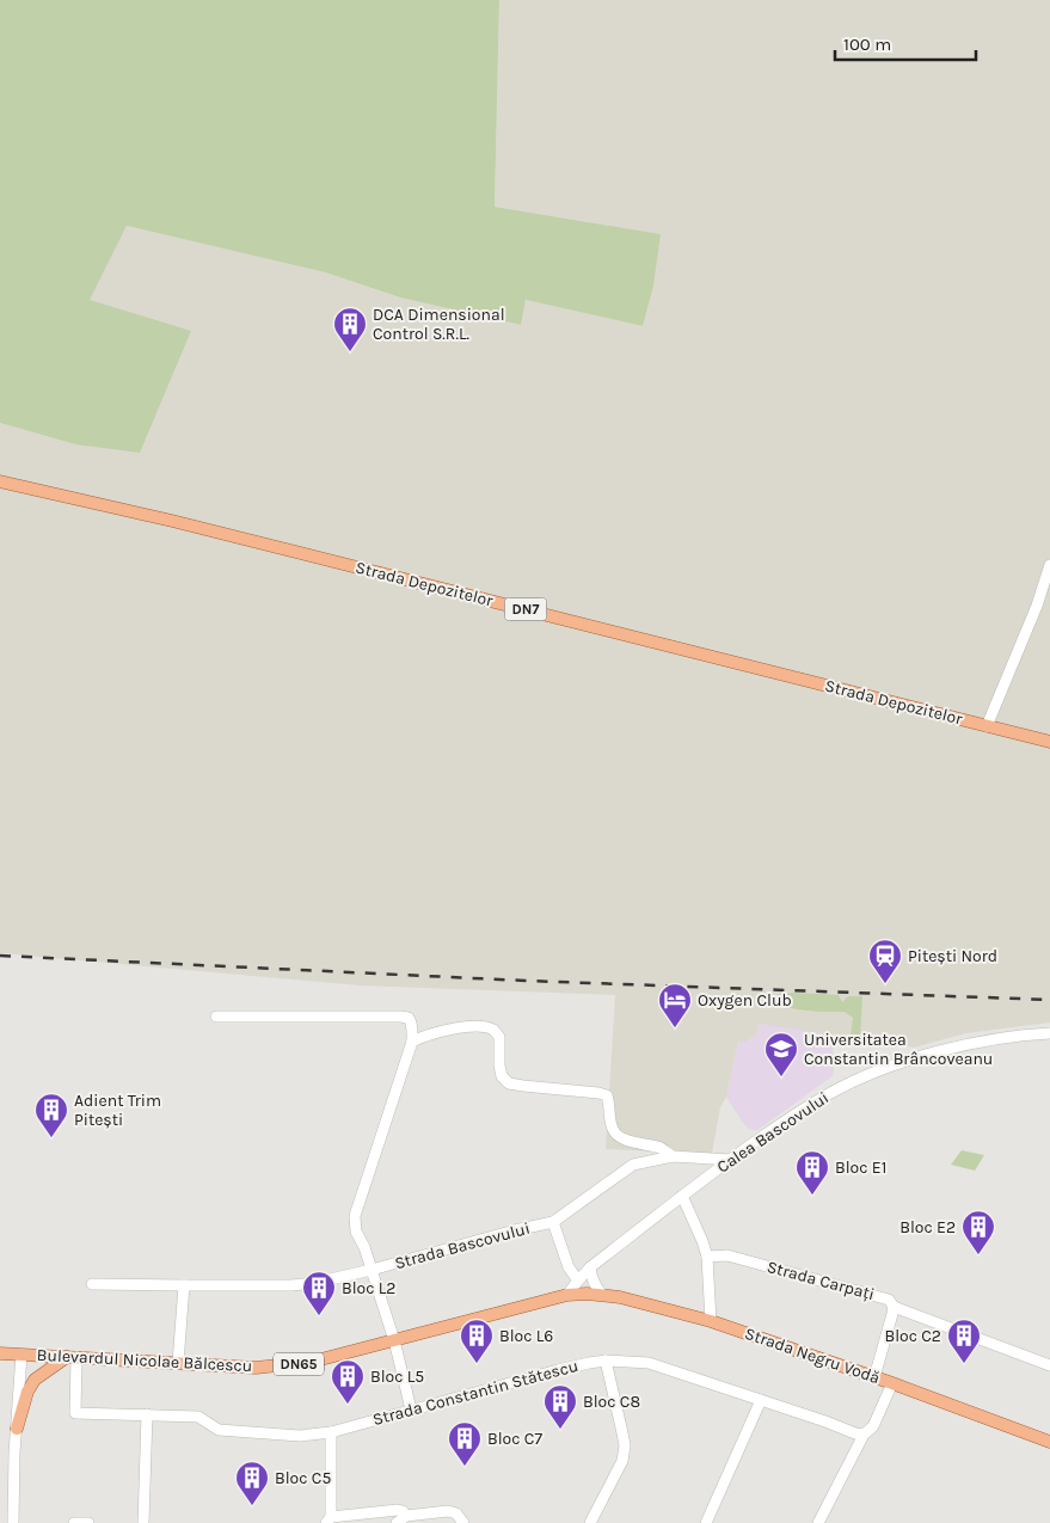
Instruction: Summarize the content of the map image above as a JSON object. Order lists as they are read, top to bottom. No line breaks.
{"streets":{"main road":["Strada Depozitelor","DN7","Strada Negru Vodă","Bulevardul Nicolae Bălcescu","DN65"],"street":["Calea Bascovului","Strada Bascovului","Strada Carpați","Strada Constantin Stătescu"]},"crossings":[["Calea Bascovului","Strada Bascovului"],["Calea Bascovului","Strada Negru Vodă"],["Calea Bascovului","Bulevardul Nicolae Bălcescu"],["Strada Carpați","Strada Negru Vodă"],["Strada Negru Vodă","Bulevardul Nicolae Bălcescu"],["Bulevardul Nicolae Bălcescu","Strada Constantin Stătescu"]],"places":{"building":["DCA Dimensional Control S.R.L.","Adient Trim Pitești","Bloc E1","Bloc E2","Bloc L2","Bloc L6","Bloc C2","Bloc L5","Bloc C8","Bloc C7","Bloc C5"],"station":["Pitești Nord"],"hotel":["Oxygen Club"],"school or university":["Universitatea Constantin Brâncoveanu"]},"scale_bar":"100 m"}
